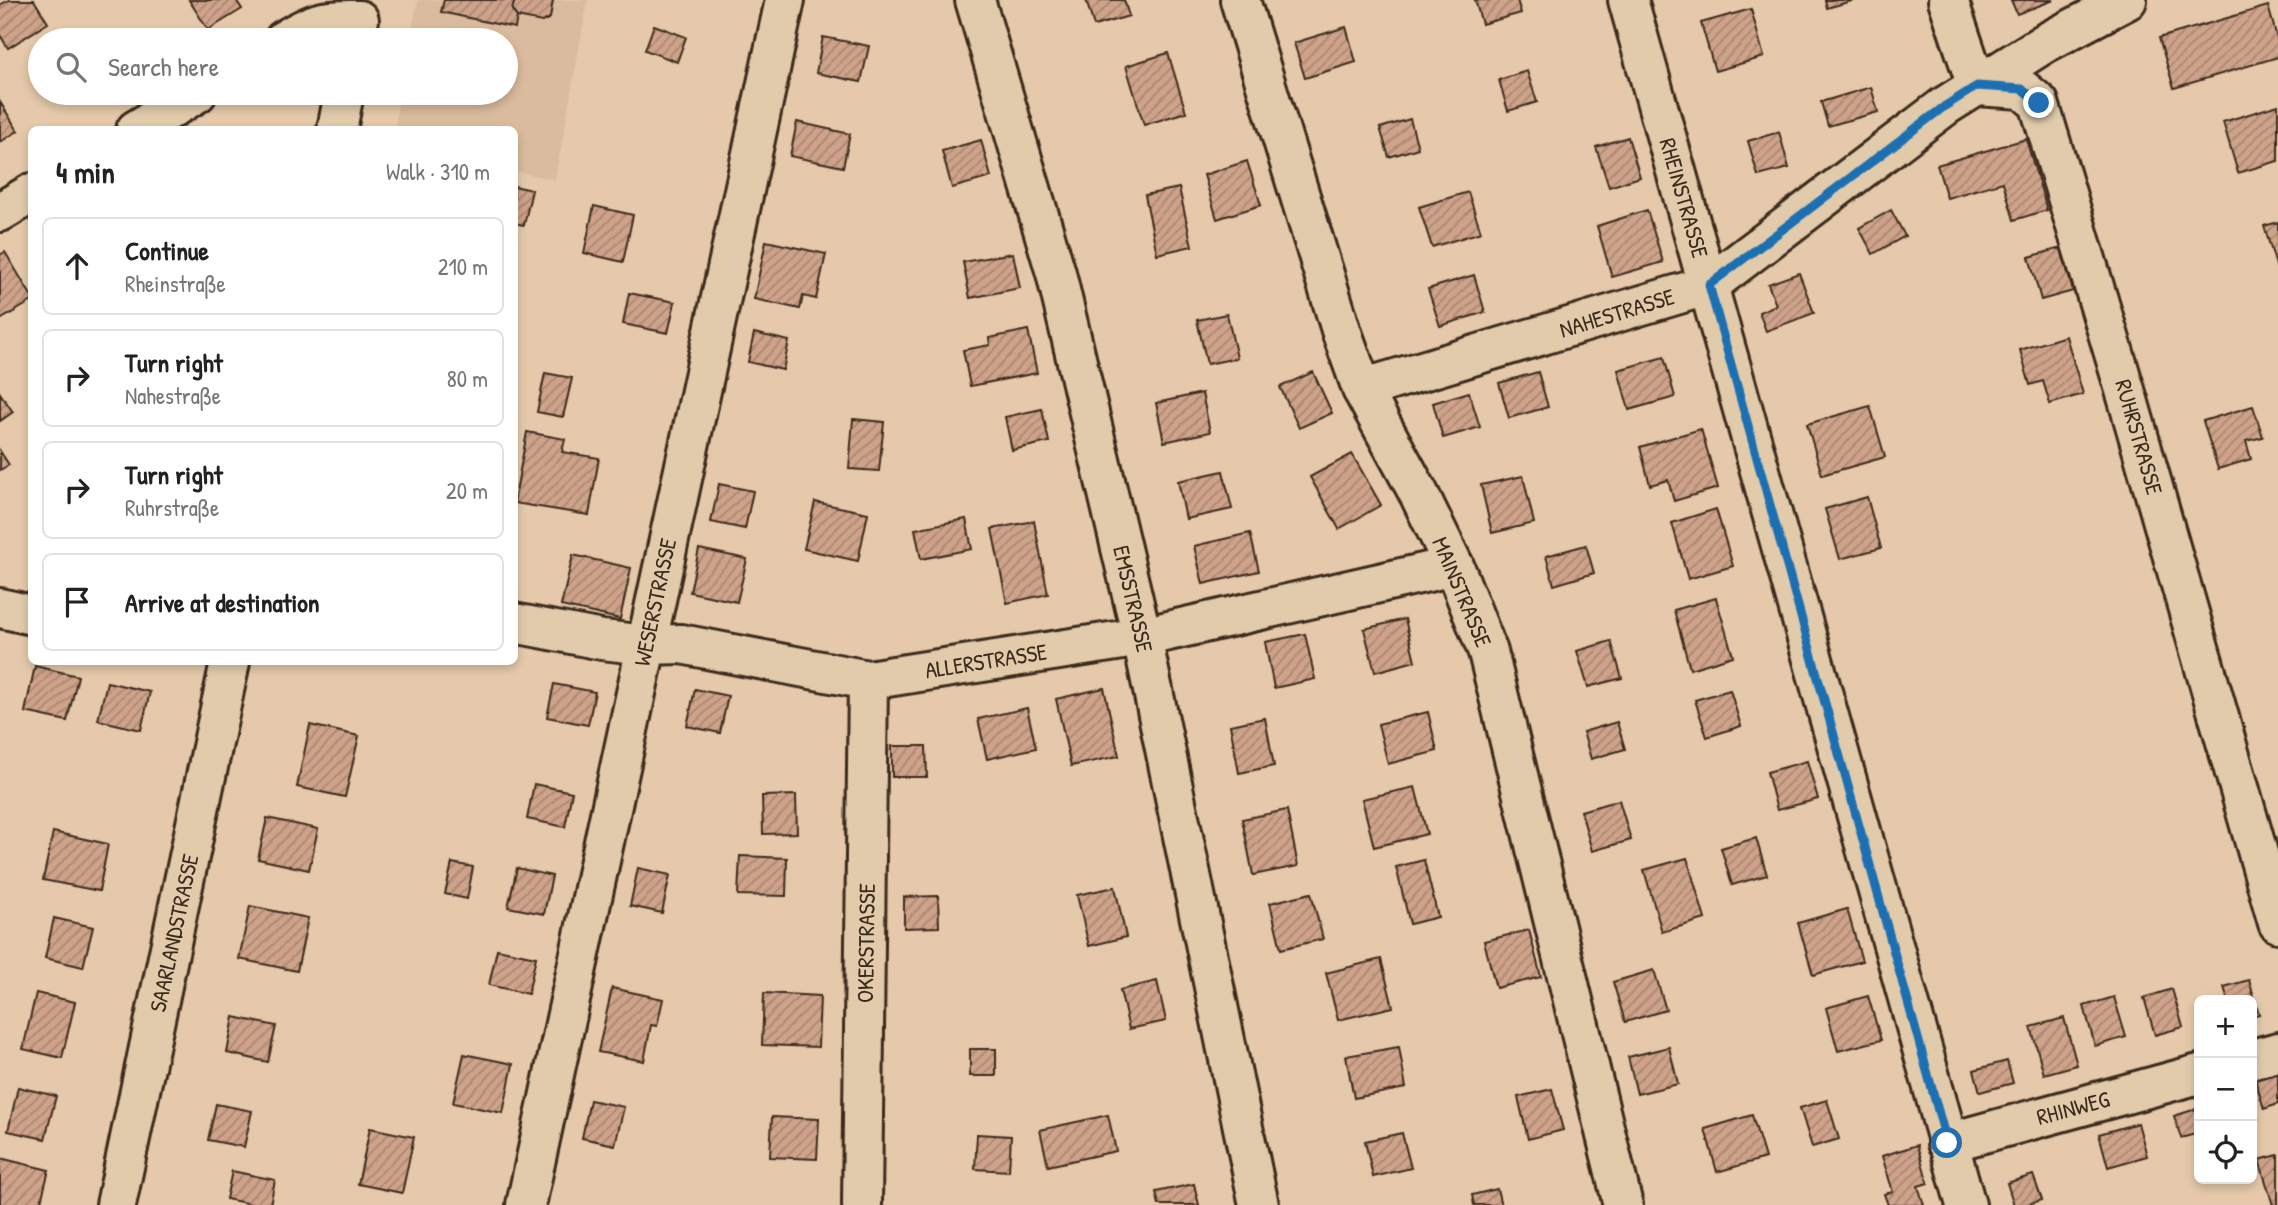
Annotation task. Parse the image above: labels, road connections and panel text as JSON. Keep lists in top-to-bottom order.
{
  "streets": {
    "street": [
      "RHEINSTRASSE",
      "NAHESTRASSE",
      "RUHRSTRASSE",
      "MAINSTRASSE",
      "EMSSTRASSE",
      "WESERSTRASSE",
      "ALLERSTRASSE",
      "SAARLANDSTRASSE",
      "OKERSTRASSE",
      "RHINWEG"
    ]
  },
  "crossings": [
    ["RHEINSTRASSE", "NAHESTRASSE"],
    ["RHEINSTRASSE", "RHINWEG"],
    ["NAHESTRASSE", "RUHRSTRASSE"],
    ["NAHESTRASSE", "MAINSTRASSE"],
    ["MAINSTRASSE", "ALLERSTRASSE"],
    ["EMSSTRASSE", "ALLERSTRASSE"],
    ["WESERSTRASSE", "ALLERSTRASSE"],
    ["ALLERSTRASSE", "OKERSTRASSE"]
  ],
  "page": {
    "search": "Search here",
    "heading": ["4 min", "Walk · 310 m"],
    "list": [
      ["Continue", "Rheinstraße", "210 m"],
      ["Turn right", "Nahestraße", "80 m"],
      ["Turn right", "Ruhrstraße", "20 m"],
      "Arrive at destination"
    ],
    "map_buttons": ["+", "−"]
  }
}
